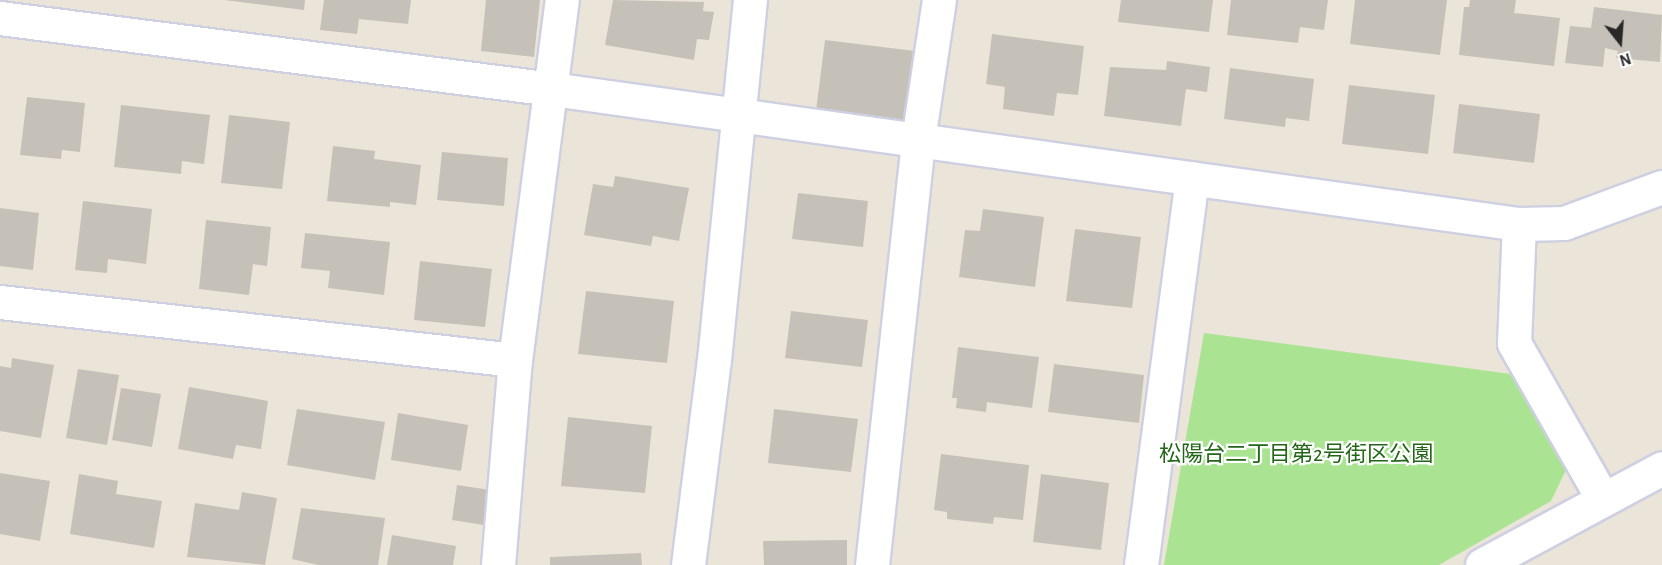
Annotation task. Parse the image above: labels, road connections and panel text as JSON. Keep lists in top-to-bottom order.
{
  "parks": ["松陽台二丁目第2号街区公園"],
  "north": "bottom"
}
